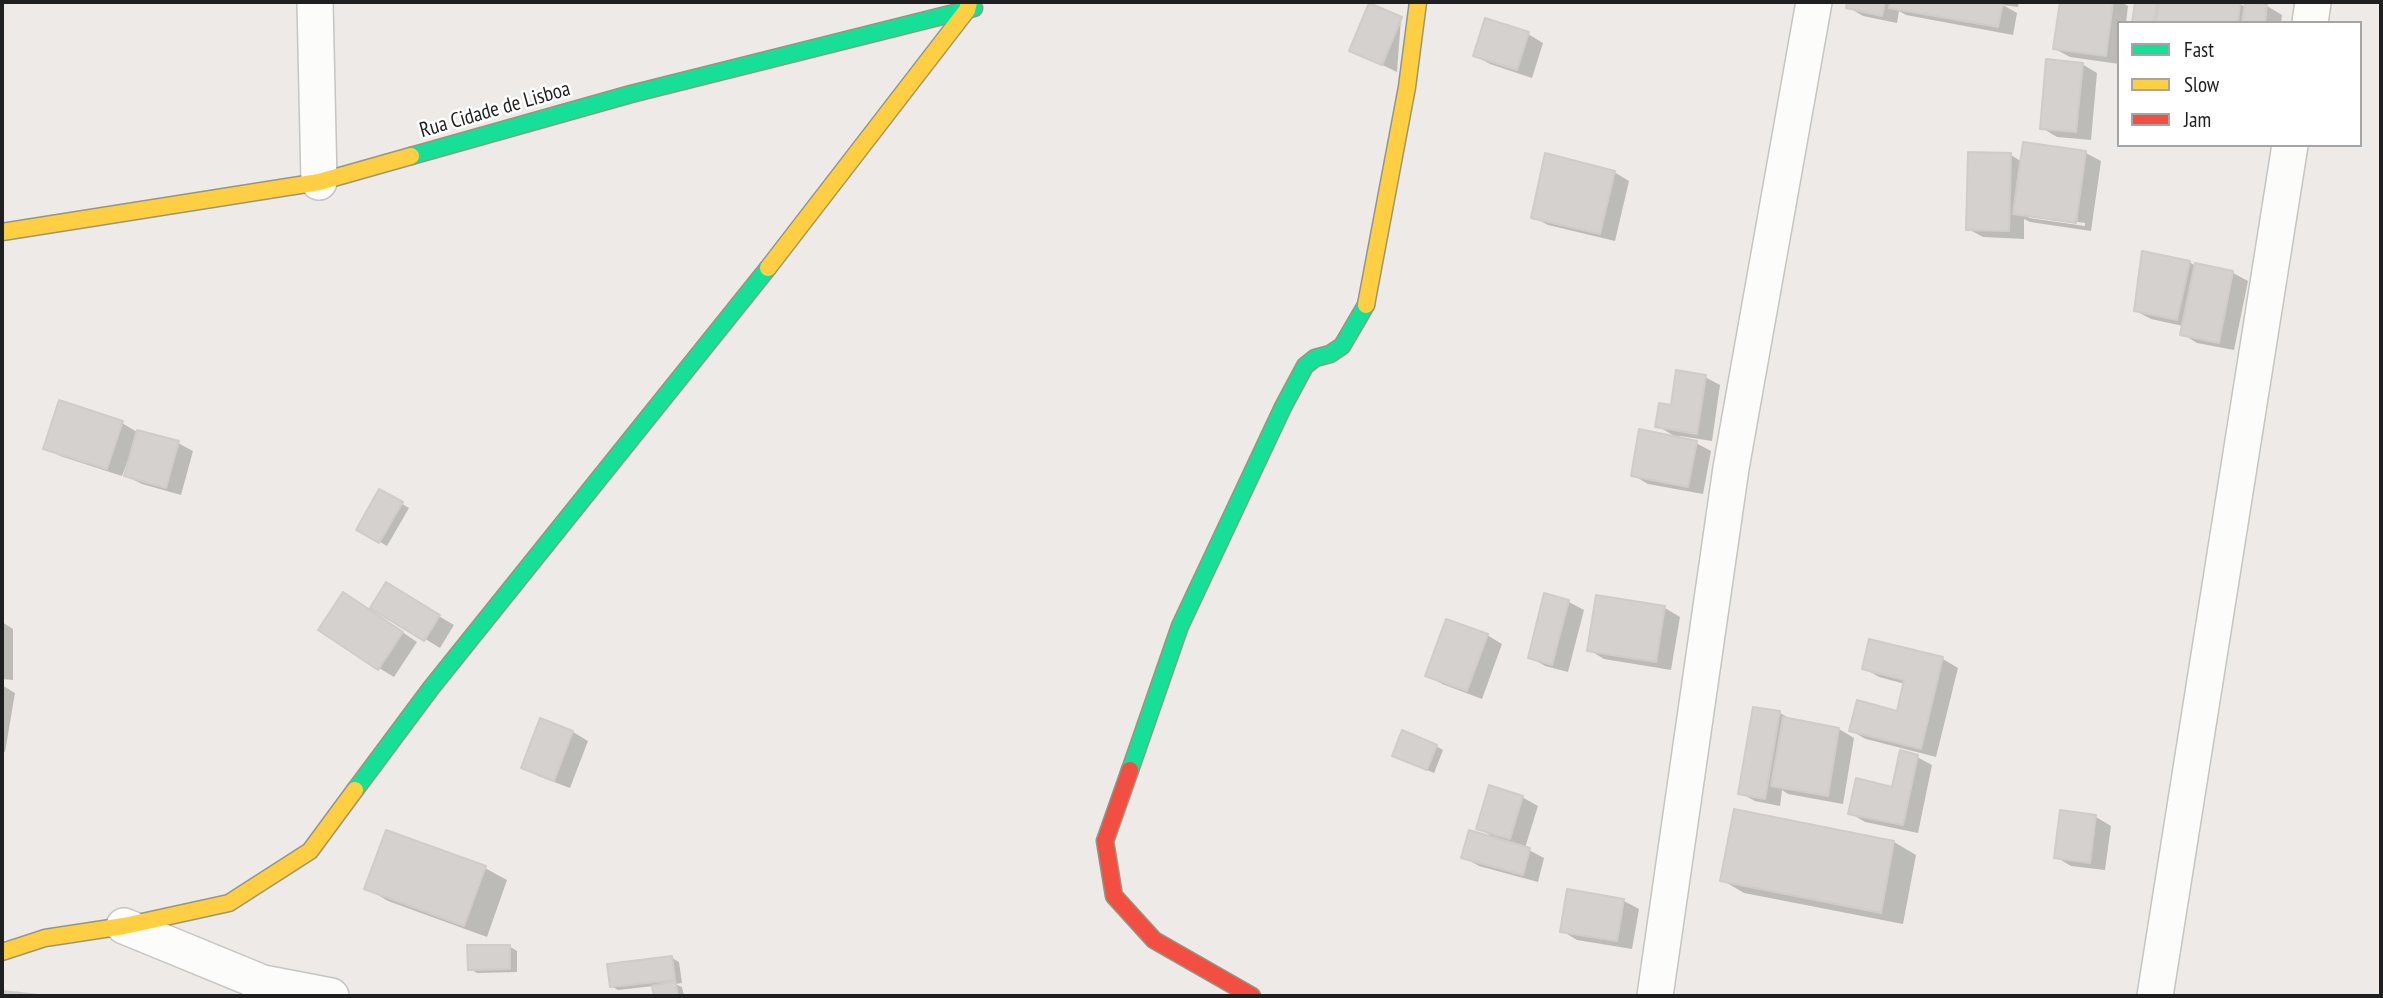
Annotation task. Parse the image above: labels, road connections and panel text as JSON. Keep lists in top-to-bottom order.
{
  "streets": {
    "street": ["Rua Cidade de Lisboa"]
  },
  "legend": ["Fast", "Slow", "Jam"]
}
